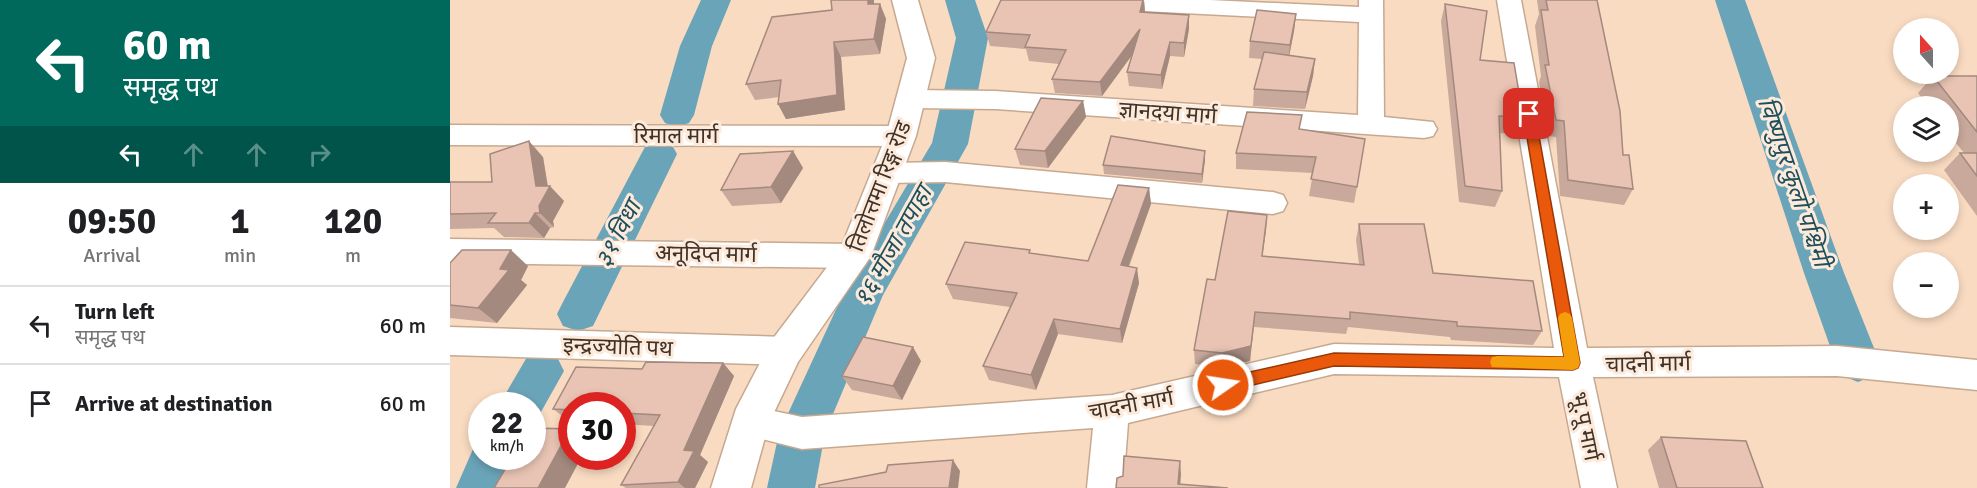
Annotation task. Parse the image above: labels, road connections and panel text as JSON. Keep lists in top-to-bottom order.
{
  "streets": {
    "street": [
      "ज्ञानदया मार्ग",
      "रिमाल मार्ग",
      "तिलोत्तमा रिङ्ग रोड",
      "अनूदिप्त मार्ग",
      "इन्द्रज्योति पथ",
      "चादनी मार्ग",
      "भू.पू मार्ग"
    ]
  },
  "crossings": [
    ["ज्ञानदया मार्ग", "तिलोत्तमा रिङ्ग रोड"],
    ["रिमाल मार्ग", "तिलोत्तमा रिङ्ग रोड"],
    ["तिलोत्तमा रिङ्ग रोड", "अनूदिप्त मार्ग"],
    ["तिलोत्तमा रिङ्ग रोड", "इन्द्रज्योति पथ"],
    ["तिलोत्तमा रिङ्ग रोड", "चादनी मार्ग"],
    ["चादनी मार्ग", "भू.पू मार्ग"]
  ],
  "water": ["विष्णुपुर कुलो पश्चिमी", "३१ विधा", "१६ मौजा तपाहा"],
  "north": "top",
  "page": {
    "turn": ["60 m", "समृद्ध पथ"],
    "map_buttons": ["+", "−"],
    "eta": [
      "09:50",
      "Arrival",
      "1",
      "min",
      "120",
      "m"
    ],
    "list": [
      {
        "name": "Turn left",
        "note": "समृद्ध पथ",
        "value": "60 m"
      },
      {
        "name": "Arrive at destination",
        "value": "60 m"
      }
    ],
    "speed": "22 km/h",
    "limit": "30"
  }
}
